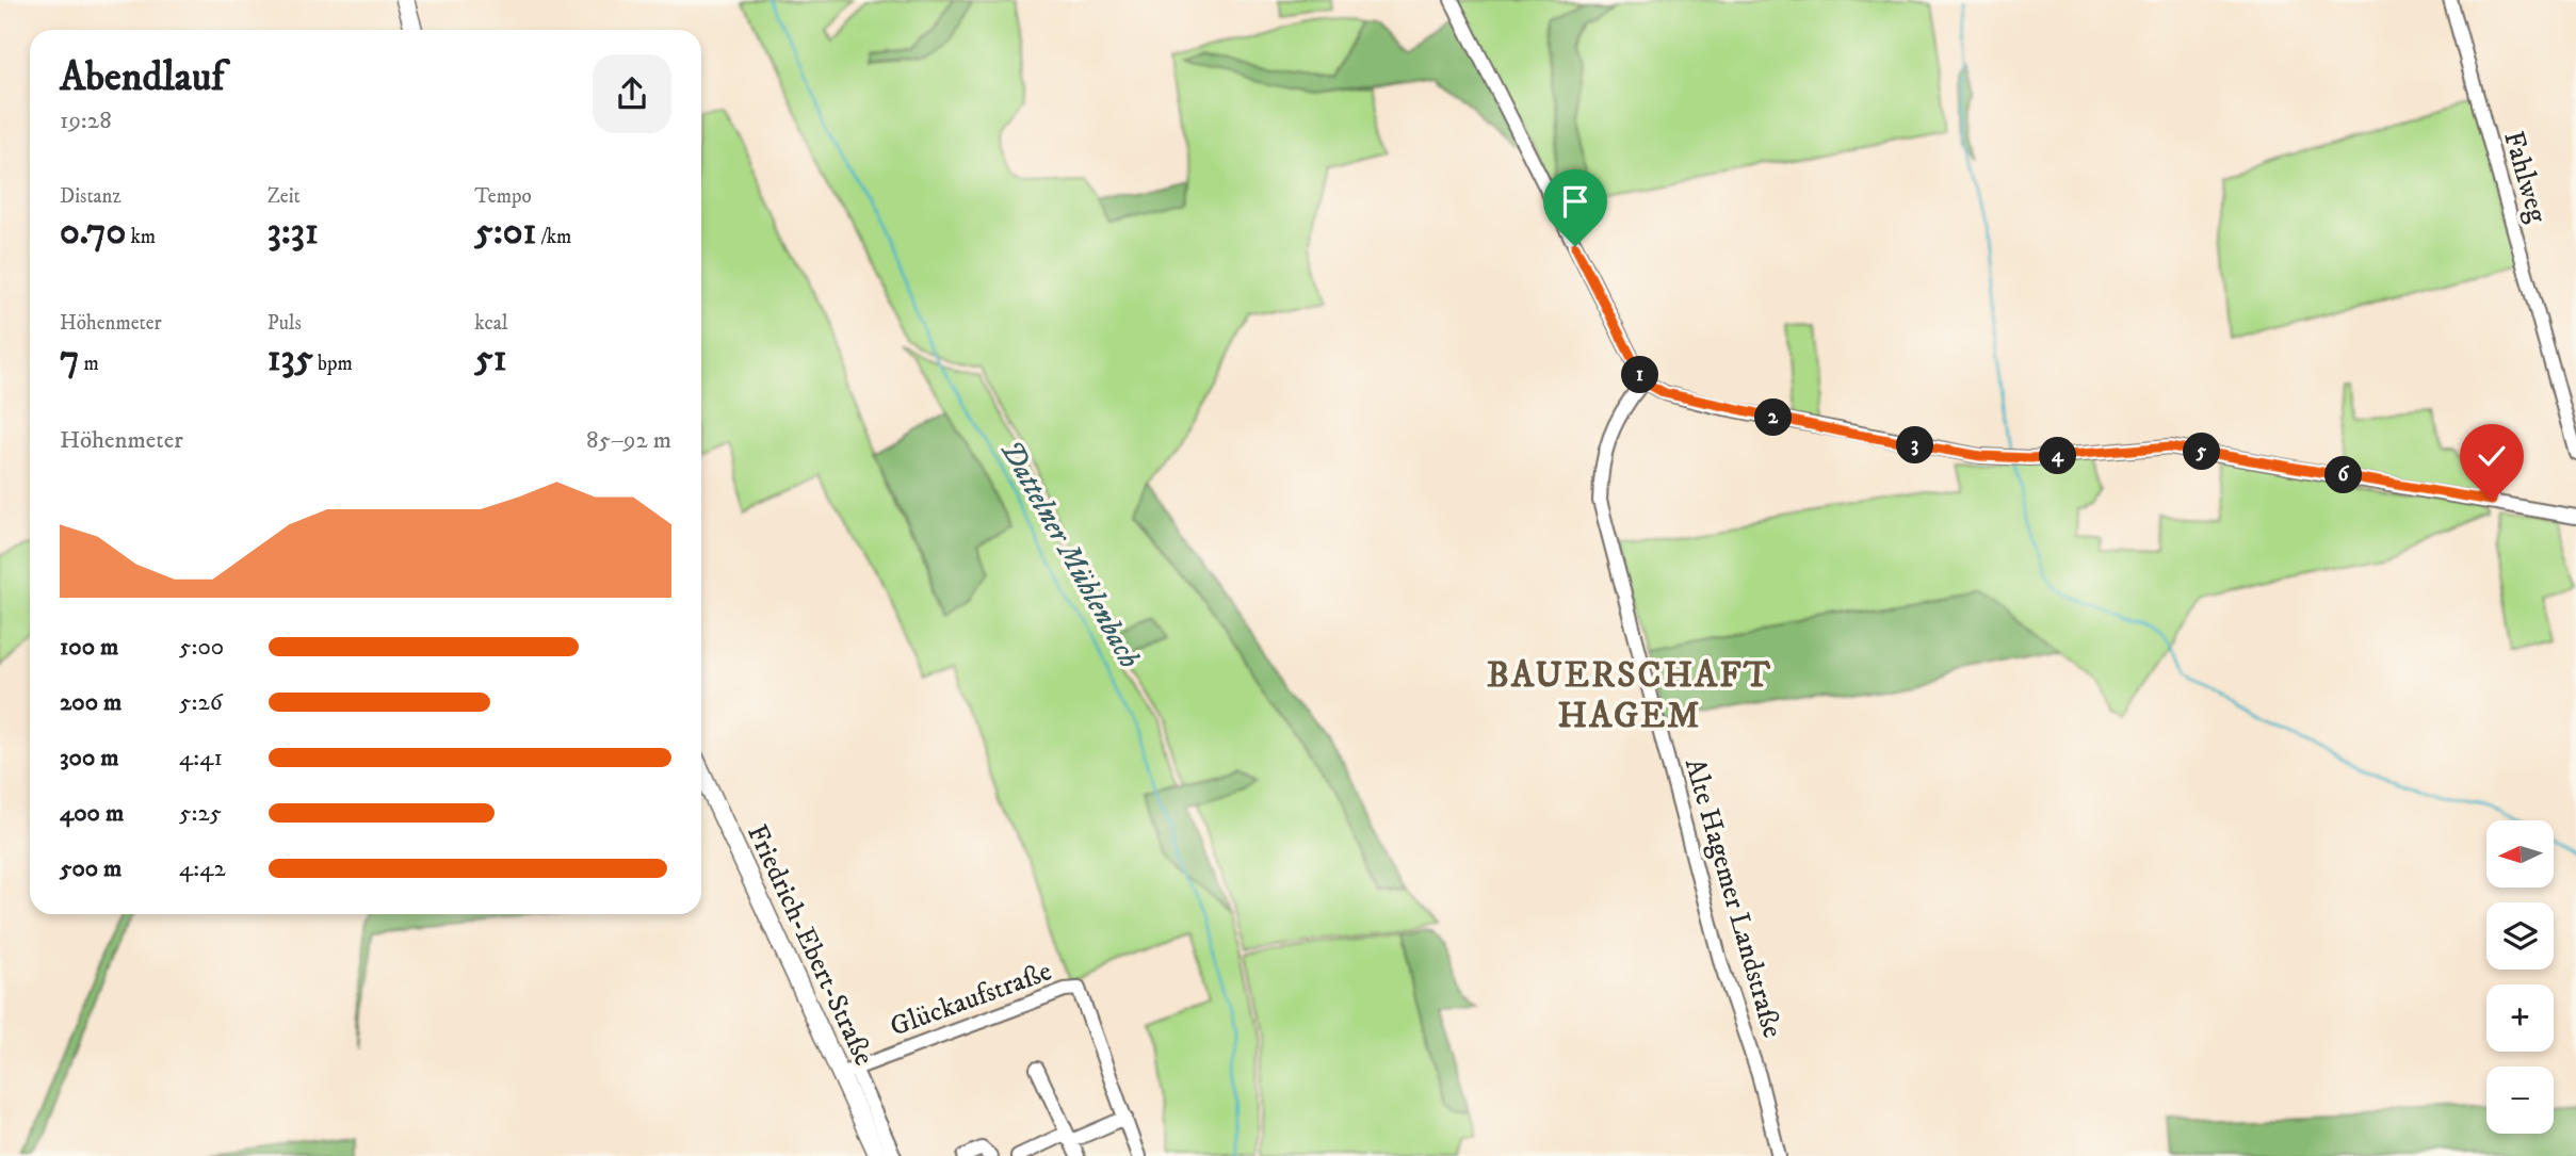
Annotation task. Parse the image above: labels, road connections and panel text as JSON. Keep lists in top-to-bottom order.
{
  "streets": {
    "main road": ["Friedrich-Ebert-Straße"],
    "street": ["Fahlweg", "Alte Hagemer Landstraße", "Glückaufstraße"]
  },
  "crossings": [
    ["Friedrich-Ebert-Straße", "Glückaufstraße"]
  ],
  "districts": ["BAUERSCHAFT HAGEM"],
  "water": ["Dattelner Mühlenbach"],
  "north": "left",
  "page": {
    "heading": ["Abendlauf", "19:28"],
    "stats": [
      ["Distanz", "0.70 km"],
      ["Zeit", "3:31"],
      ["Tempo", "5:01 /km"],
      ["Höhenmeter", "7 m"],
      ["Puls", "135 bpm"],
      ["kcal", "51"]
    ],
    "pins": [
      "1",
      "2",
      "3",
      "5",
      "4",
      "6"
    ],
    "chart": ["Höhenmeter", "85–92 m"],
    "list": [
      {
        "name": "100 m",
        "note": "5:00"
      },
      {
        "name": "200 m",
        "note": "5:26"
      },
      {
        "name": "300 m",
        "note": "4:41"
      },
      {
        "name": "400 m",
        "note": "5:25"
      },
      {
        "name": "500 m",
        "note": "4:42"
      }
    ],
    "map_buttons": ["+", "−"]
  }
}
